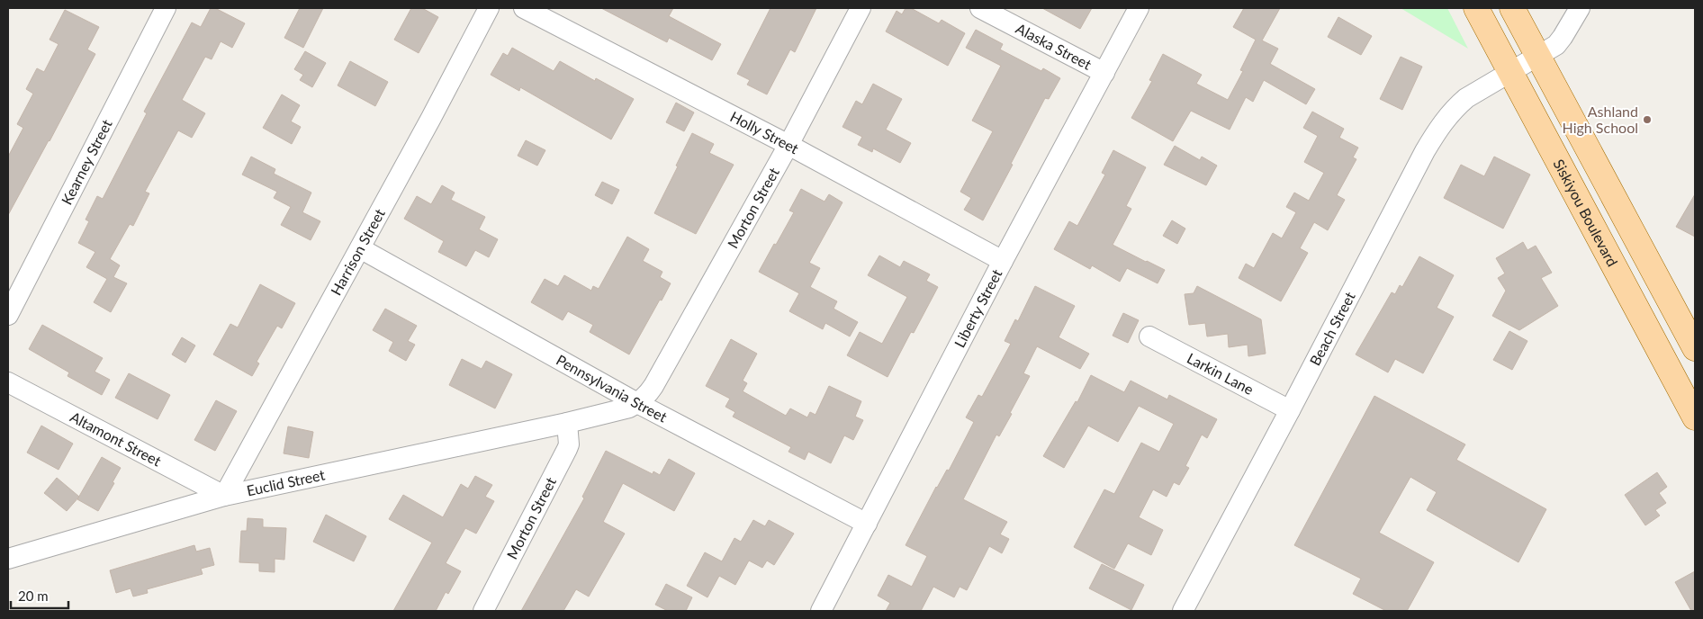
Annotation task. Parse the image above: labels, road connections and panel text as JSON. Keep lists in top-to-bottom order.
{
  "streets": {
    "main road": ["Siskiyou Boulevard"],
    "street": [
      "Alaska Street",
      "Holly Street",
      "Kearney Street",
      "Morton Street",
      "Harrison Street",
      "Liberty Street",
      "Beach Street",
      "Larkin Lane",
      "Pennsylvania Street",
      "Altamont Street",
      "Euclid Street"
    ]
  },
  "crossings": [
    ["Alaska Street", "Liberty Street"],
    ["Holly Street", "Morton Street"],
    ["Holly Street", "Liberty Street"],
    ["Morton Street", "Pennsylvania Street"],
    ["Morton Street", "Euclid Street"],
    ["Siskiyou Boulevard", "Beach Street"],
    ["Harrison Street", "Pennsylvania Street"],
    ["Harrison Street", "Altamont Street"],
    ["Harrison Street", "Euclid Street"],
    ["Liberty Street", "Pennsylvania Street"],
    ["Beach Street", "Larkin Lane"],
    ["Pennsylvania Street", "Euclid Street"],
    ["Altamont Street", "Euclid Street"]
  ],
  "places": ["Ashland High School"],
  "scale_bar": "20 m"
}
